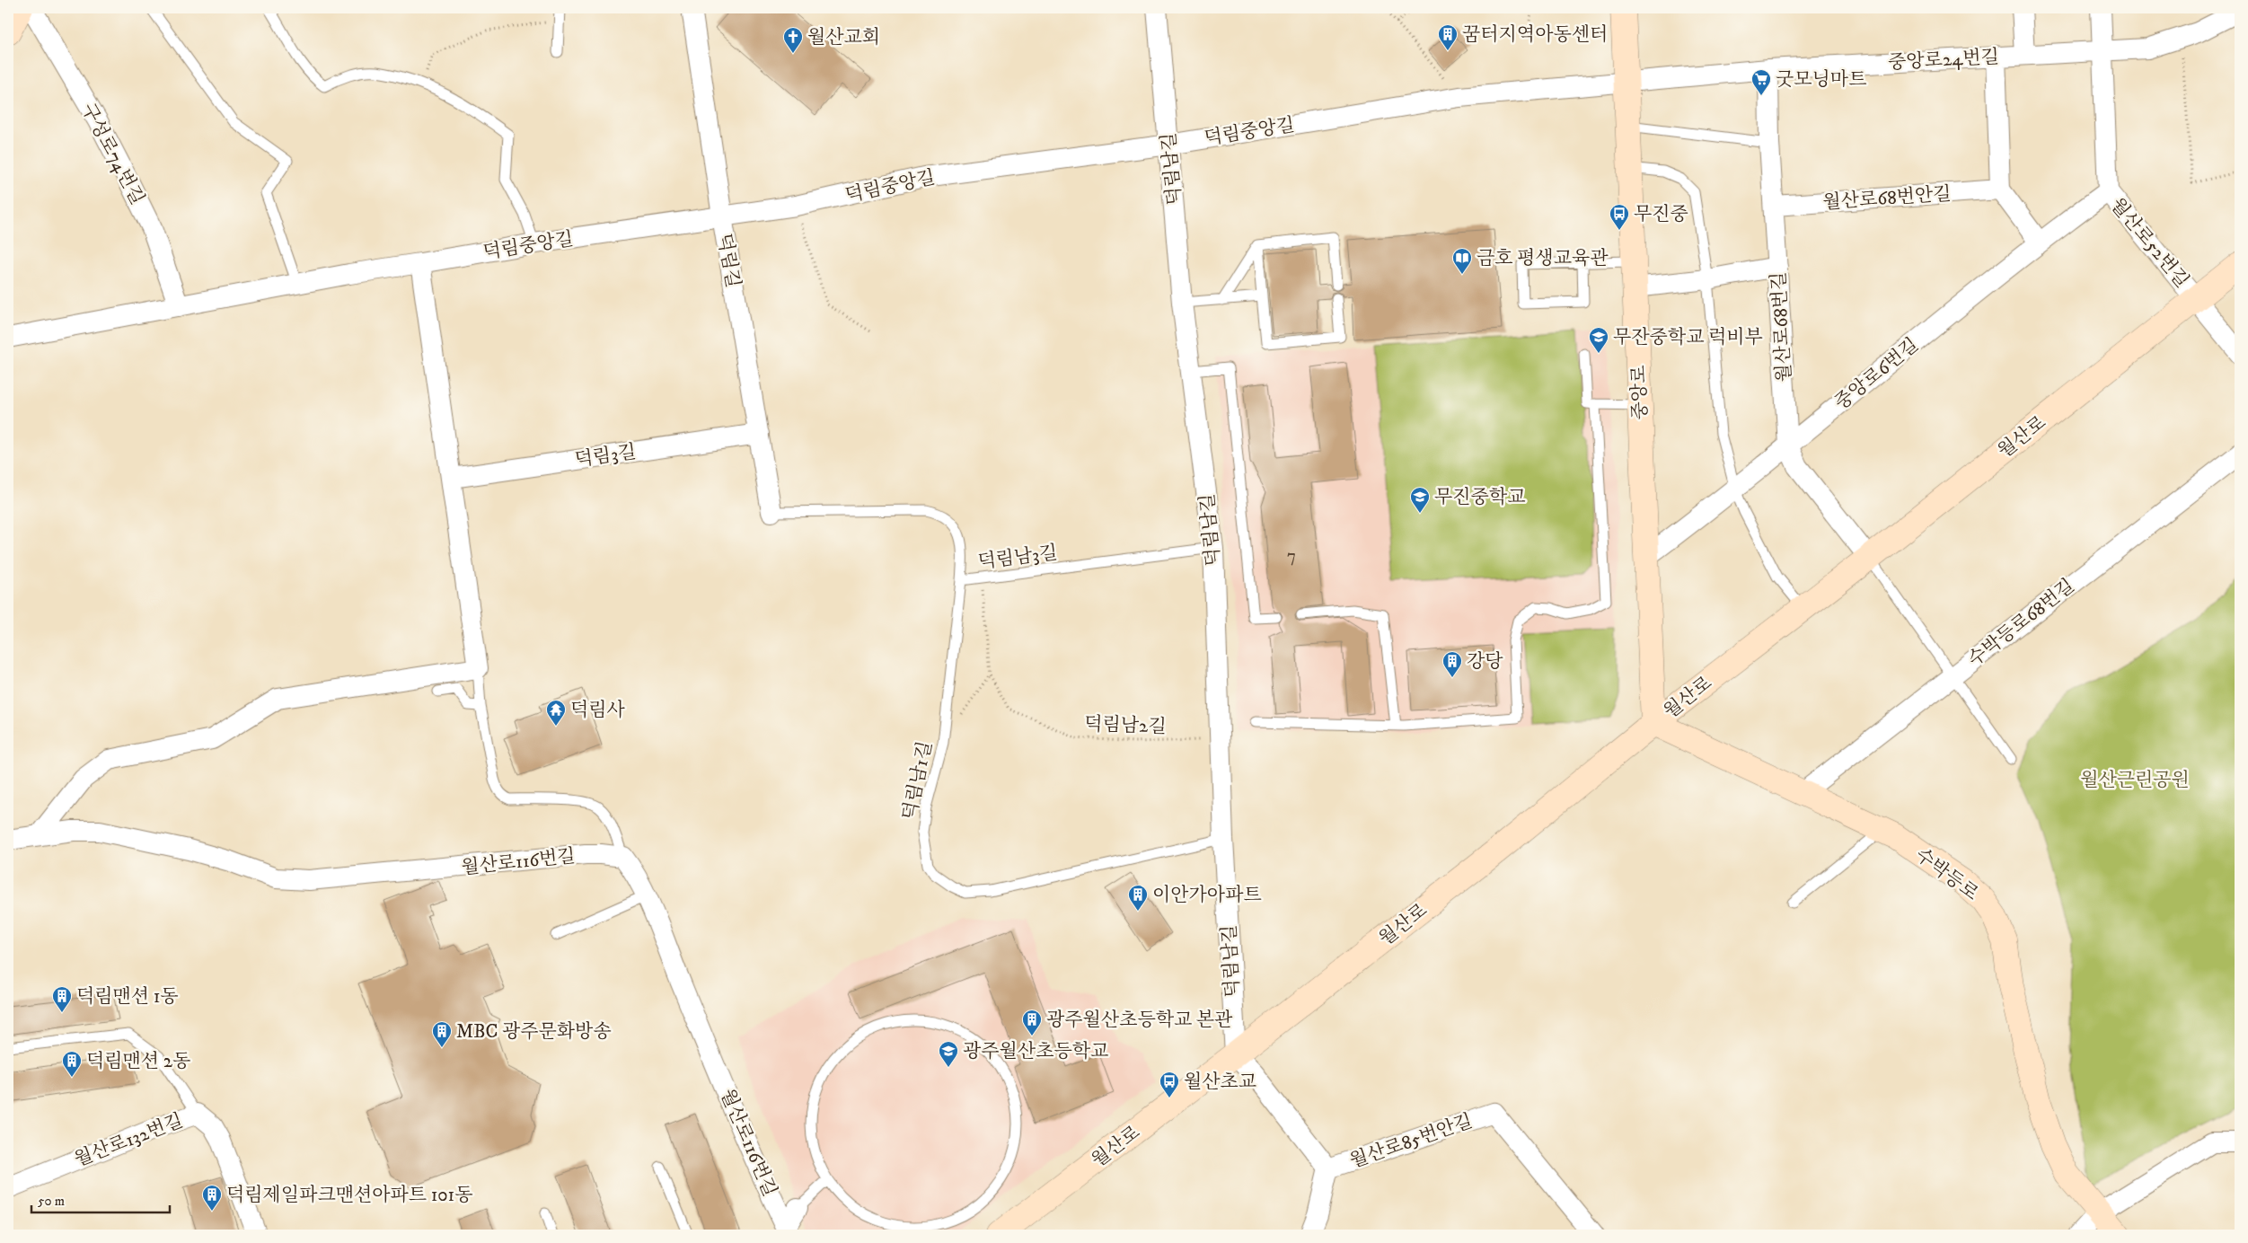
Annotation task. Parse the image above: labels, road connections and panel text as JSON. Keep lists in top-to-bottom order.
{
  "streets": {
    "street": [
      "중앙로24번길",
      "덕림중앙길",
      "구성로74번길",
      "덕림남길",
      "월산로68번안길",
      "월산로52번길",
      "덕림길",
      "월산로68번길",
      "중앙로6번길",
      "중앙로",
      "월산로",
      "덕림3길",
      "수박등로68번길",
      "월산로116번길",
      "수박등로",
      "월산로132번길",
      "월산로85번안길"
    ],
    "lane": ["덕림남3길", "덕림남1길"],
    "path": ["덕림남2길"]
  },
  "crossings": [
    ["중앙로24번길", "덕림중앙길"],
    ["중앙로24번길", "월산로52번길"],
    ["중앙로24번길", "월산로68번길"],
    ["중앙로24번길", "중앙로"],
    ["덕림중앙길", "구성로74번길"],
    ["덕림중앙길", "덕림남길"],
    ["덕림중앙길", "덕림길"],
    ["덕림중앙길", "중앙로"],
    ["덕림남길", "월산로"],
    ["덕림남길", "덕림남3길"],
    ["덕림남길", "덕림남2길"],
    ["덕림남길", "덕림남1길"],
    ["월산로68번안길", "월산로68번길"],
    ["월산로52번길", "중앙로6번길"],
    ["월산로52번길", "월산로"],
    ["덕림길", "덕림3길"],
    ["덕림길", "덕림남3길"],
    ["월산로68번길", "중앙로6번길"],
    ["월산로68번길", "월산로"],
    ["중앙로6번길", "중앙로"],
    ["중앙로", "월산로"],
    ["중앙로", "수박등로"],
    ["월산로", "수박등로"],
    ["덕림남3길", "덕림남2길"],
    ["덕림남3길", "덕림남1길"],
    ["수박등로68번길", "수박등로"]
  ],
  "parks": ["월산근린공원"],
  "places": {
    "building": [
      "꿈터지역아동센터",
      "강당",
      "이안가아파트",
      "덕림맨션 1동",
      "광주월산초등학교 본관",
      "MBC 광주문화방송",
      "덕림맨션 2동",
      "덕림제일파크맨션아파트 101동"
    ],
    "church": ["월산교회"],
    "supermarket": ["굿모닝마트"],
    "bus stop": ["무진중", "월산초교"],
    "library": ["금호 평생교육관"],
    "school or university": ["무잔중학교 럭비부", "무진중학교", "광주월산초등학교"],
    "temple": ["덕림사"]
  },
  "house_numbers": ["7"],
  "scale_bar": "50 m"
}
